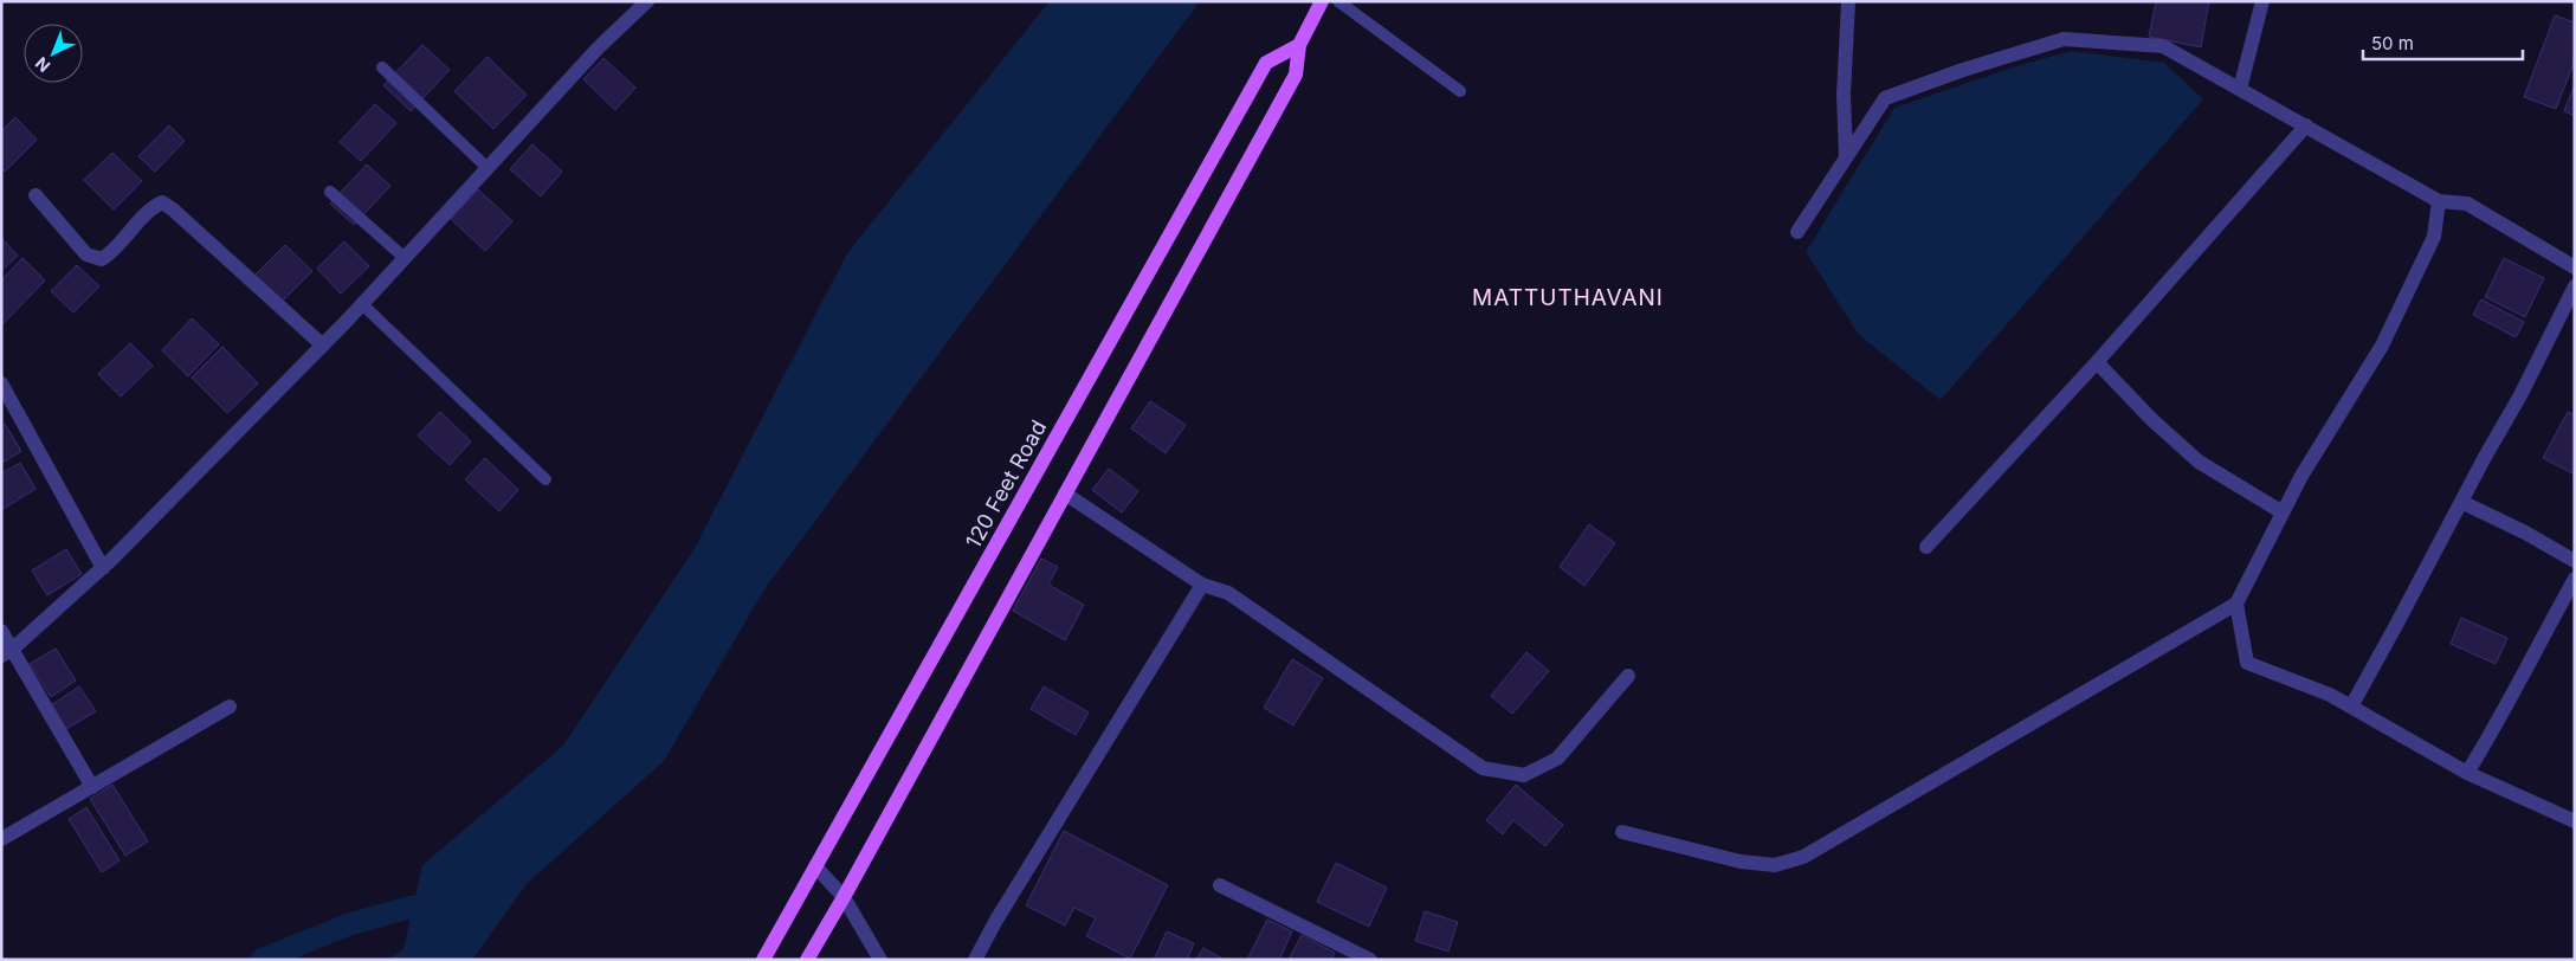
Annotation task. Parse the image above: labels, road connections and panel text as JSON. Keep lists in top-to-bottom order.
{
  "streets": {
    "main road": ["120 Feet Road"]
  },
  "districts": ["MATTUTHAVANI"],
  "scale_bar": "50 m",
  "north": "bottom left"
}
